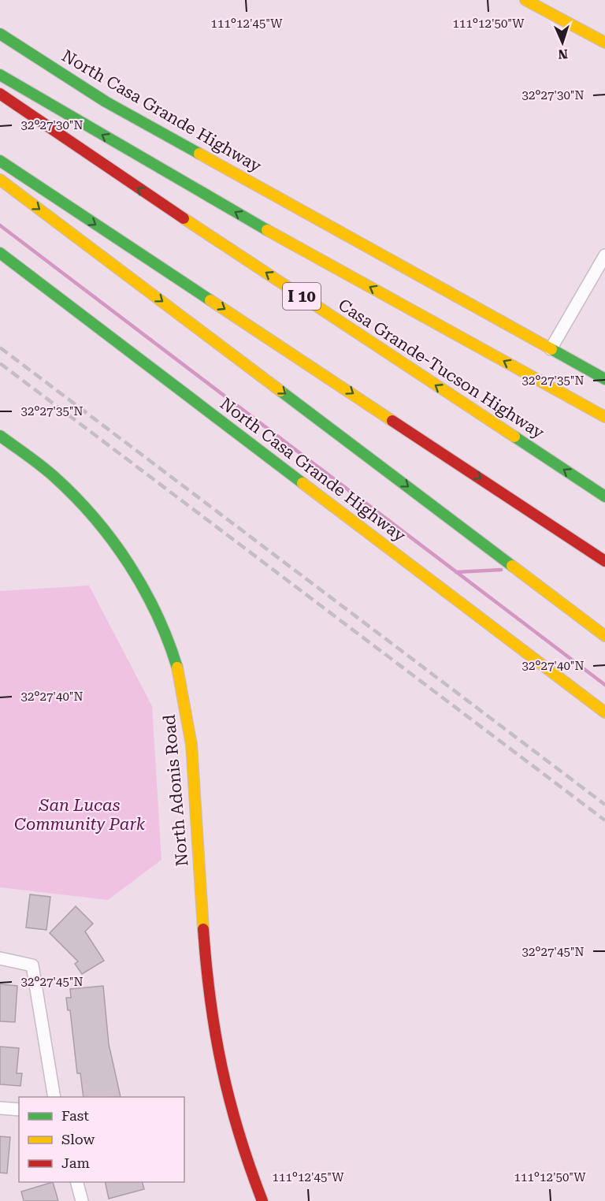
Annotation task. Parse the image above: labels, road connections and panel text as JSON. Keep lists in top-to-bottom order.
{
  "streets": {
    "main road": [
      "North Casa Grande Highway",
      "I 10",
      "Casa Grande-Tucson Highway",
      "North Adonis Road"
    ]
  },
  "parks": ["San Lucas Community Park"],
  "legend": ["Fast", "Slow", "Jam"],
  "north": "bottom",
  "coordinates": [
    "111°12'45\"W",
    "111°12'50\"W",
    "32°27'30\"N",
    "32°27'35\"N",
    "32°27'40\"N",
    "32°27'45\"N"
  ]
}
